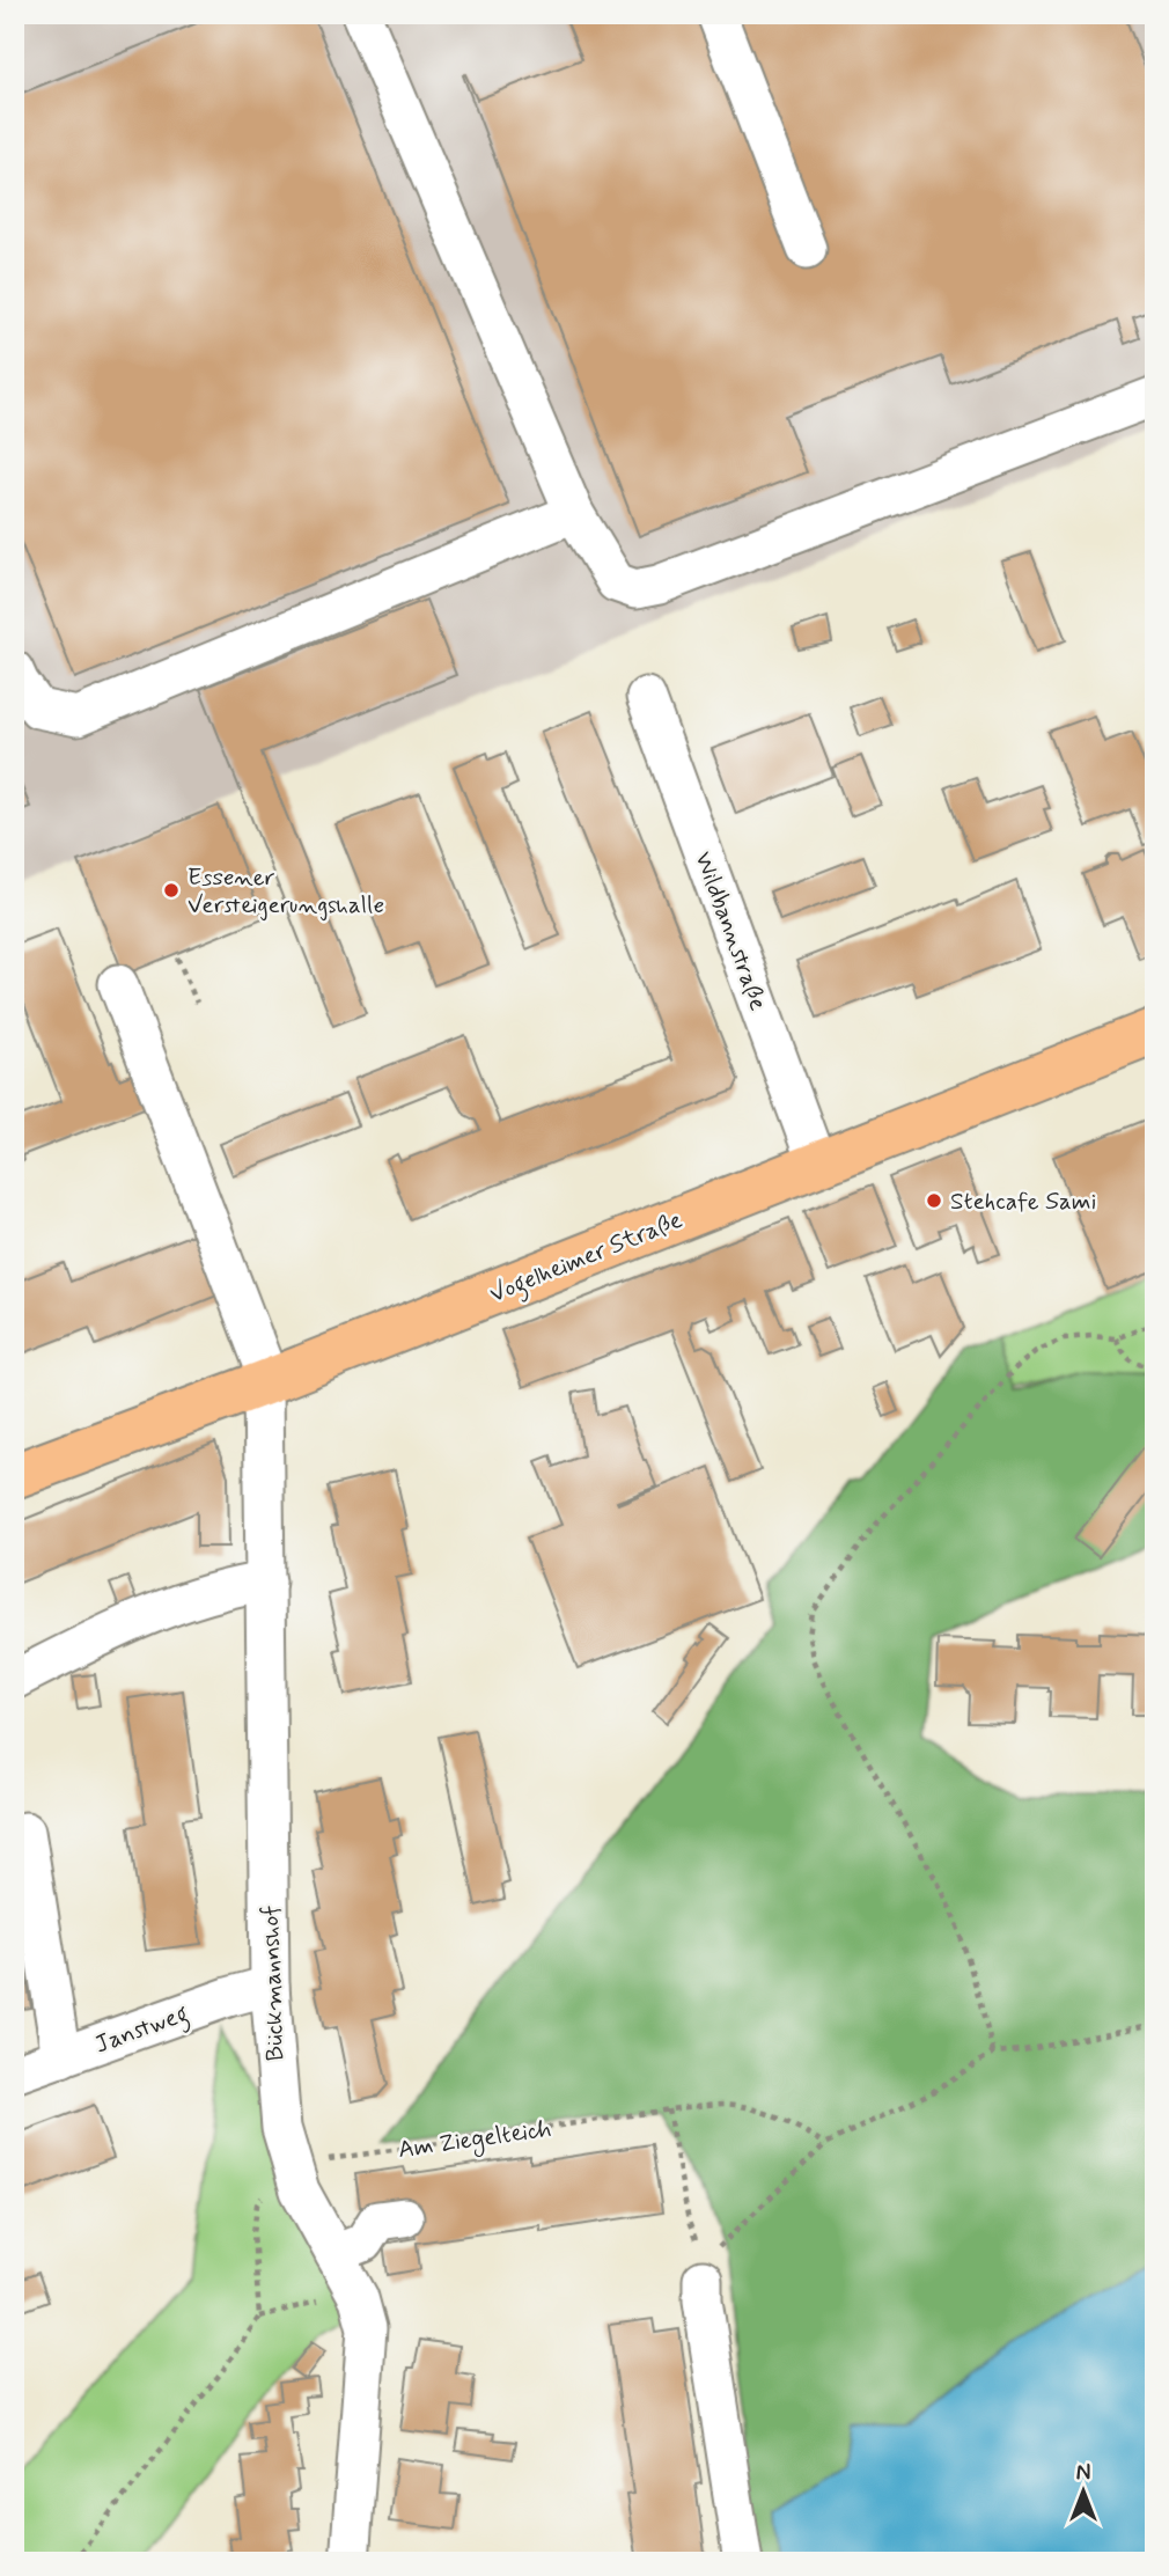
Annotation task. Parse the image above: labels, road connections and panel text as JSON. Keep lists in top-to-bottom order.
{
  "streets": {
    "main road": ["Vogelheimer Straße"],
    "street": ["Wildbannstraße", "Bückmannshof", "Janstweg"],
    "path": ["Am Ziegelteich"]
  },
  "crossings": [
    ["Wildbannstraße", "Vogelheimer Straße"],
    ["Vogelheimer Straße", "Bückmannshof"],
    ["Bückmannshof", "Janstweg"],
    ["Bückmannshof", "Am Ziegelteich"]
  ],
  "places": ["Essener Versteigerungshalle", "Stehcafe Sami"],
  "north": "top"
}
